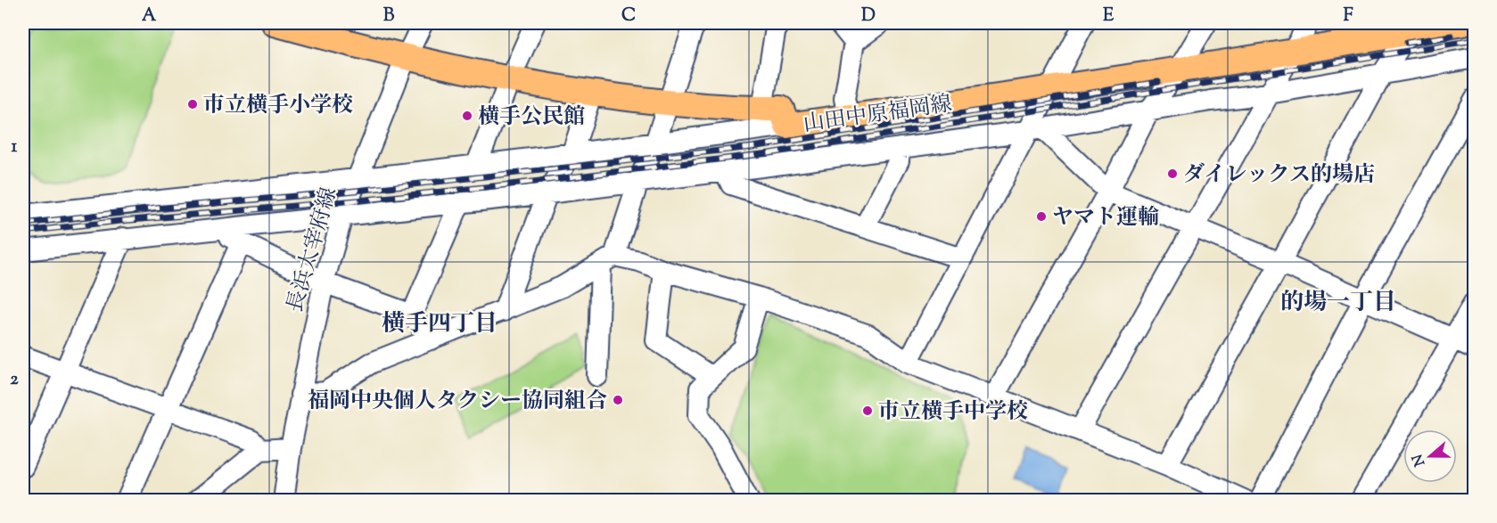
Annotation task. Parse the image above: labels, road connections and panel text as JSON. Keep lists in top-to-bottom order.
{
  "streets": {
    "main road": ["山田中原福岡線"],
    "street": ["長浜太宰府線"]
  },
  "crossings": [
    ["山田中原福岡線", "長浜太宰府線"]
  ],
  "districts": ["的場一丁目", "横手四丁目"],
  "places": [
    "市立横手小学校",
    "横手公民館",
    "ダイレックス的場店",
    "ヤマト運輸",
    "福岡中央個人タクシー協同組合",
    "市立横手中学校"
  ],
  "north": "left",
  "grid": {
    "columns": [
      "A",
      "B",
      "C",
      "D",
      "E",
      "F"
    ],
    "rows": ["1", "2"]
  }
}
